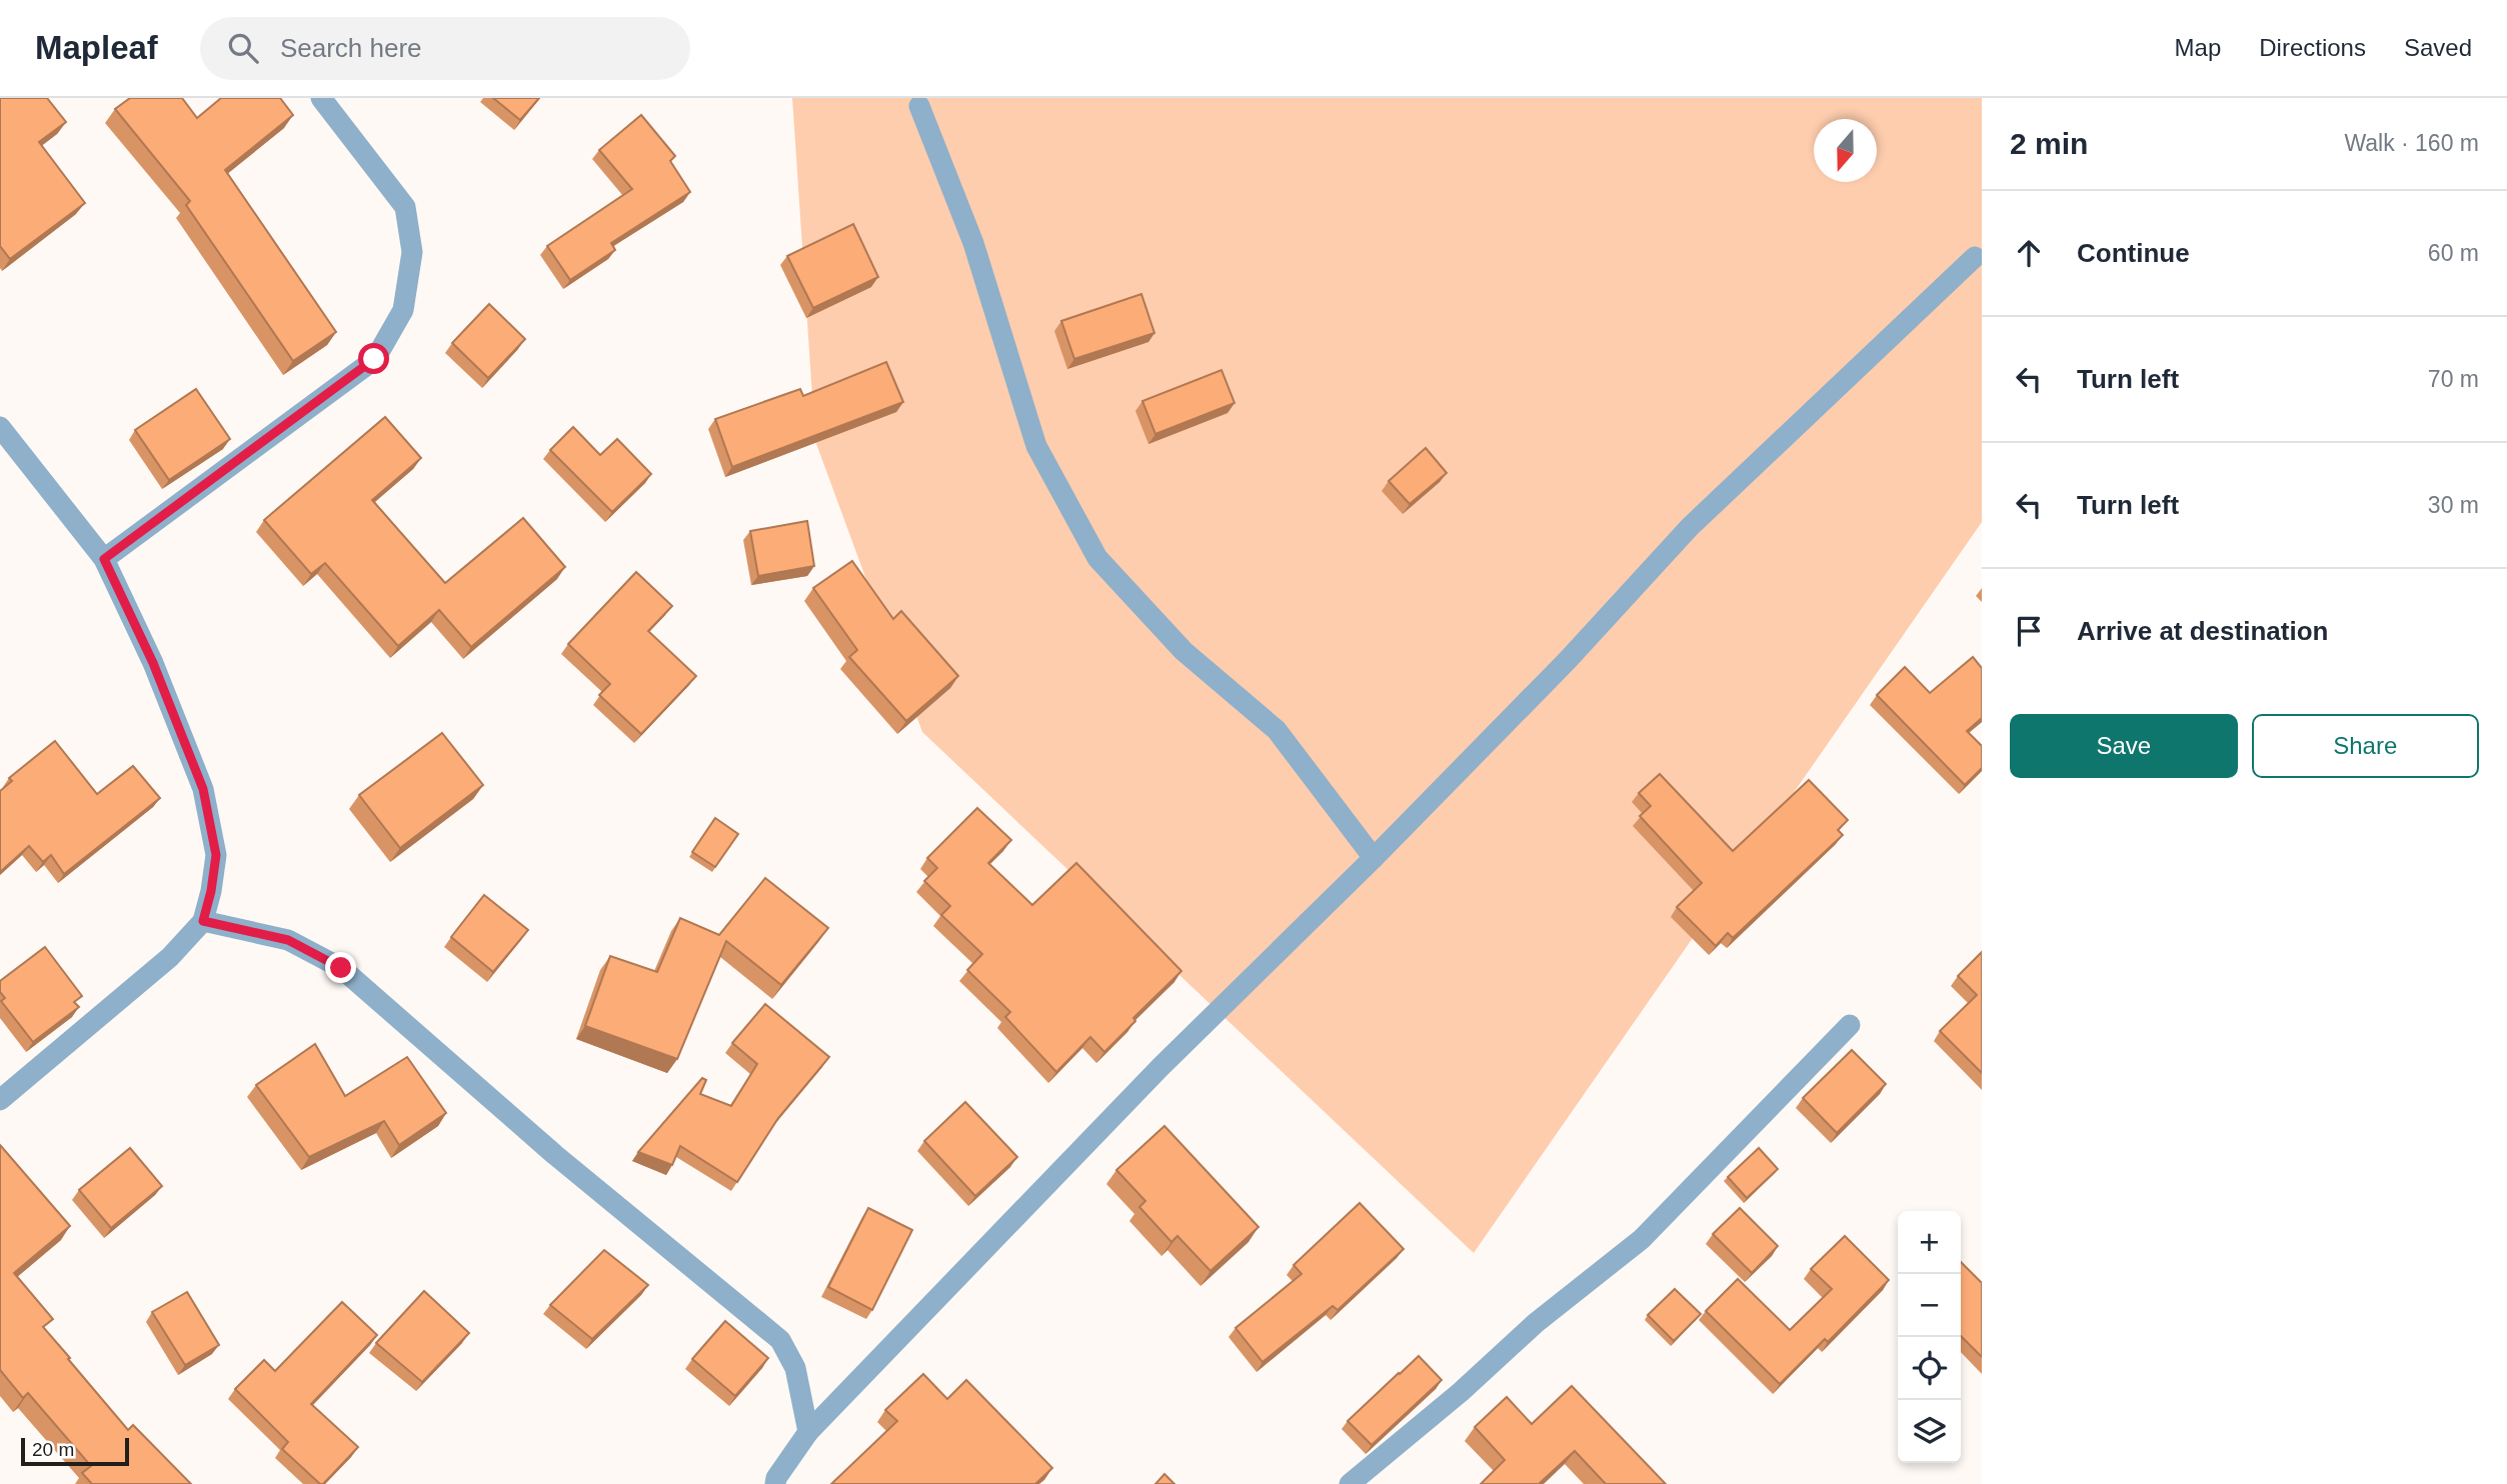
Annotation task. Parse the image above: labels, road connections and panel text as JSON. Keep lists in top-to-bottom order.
{
  "scale_bar": "20 m",
  "north": "bottom",
  "page": {
    "header": "Mapleaf",
    "search": "Search here",
    "nav": ["Map", "Directions", "Saved"],
    "heading": ["2 min", "Walk · 160 m"],
    "list": [
      ["Continue", "60 m"],
      ["Turn left", "70 m"],
      ["Turn left", "30 m"],
      "Arrive at destination"
    ],
    "buttons": ["Save", "Share"],
    "map_buttons": ["+", "−"],
    "scale": "20 m"
  }
}
